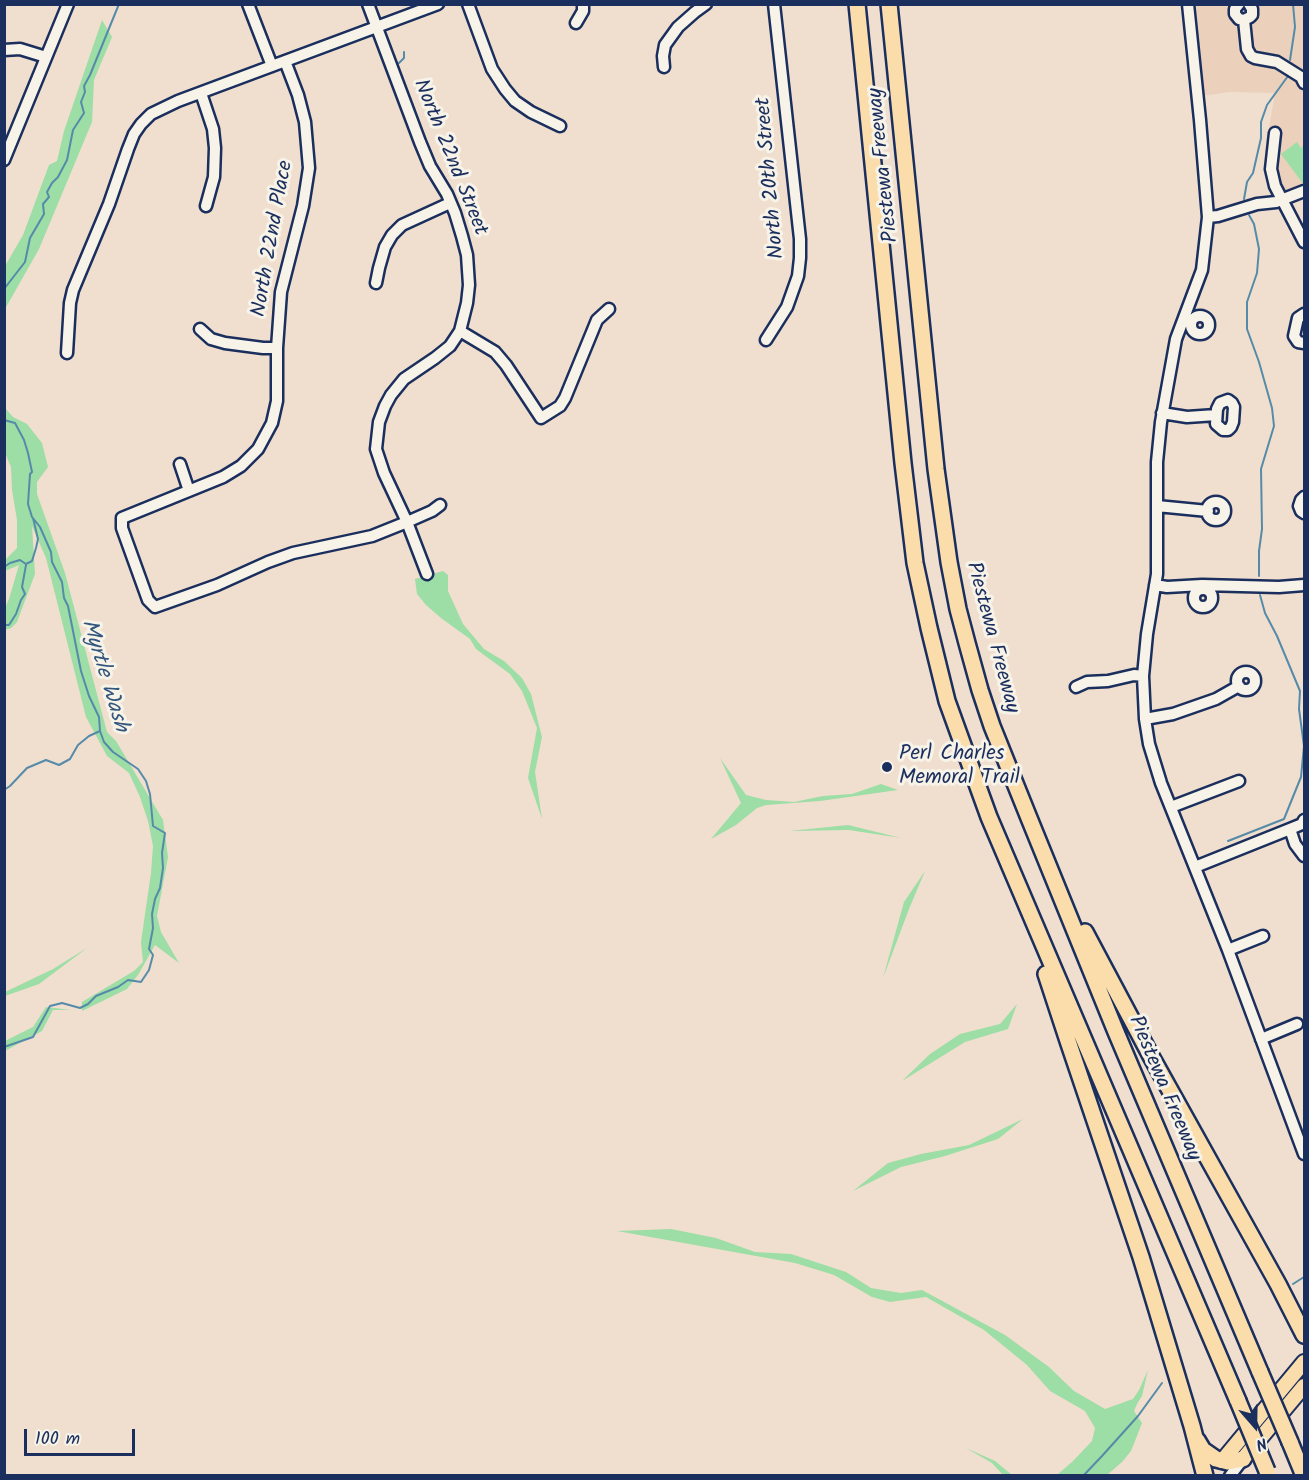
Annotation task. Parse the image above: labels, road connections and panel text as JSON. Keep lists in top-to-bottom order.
{
  "streets": {
    "highway": ["Piestewa Freeway"],
    "street": ["North 22nd Street", "North 20th Street", "North 22nd Place"]
  },
  "crossings": [
    ["North 22nd Street", "North 22nd Place"]
  ],
  "water": ["Myrtle Wash"],
  "places": ["Perl Charles Memoral Trail"],
  "scale_bar": "100 m",
  "north": "bottom"
}
